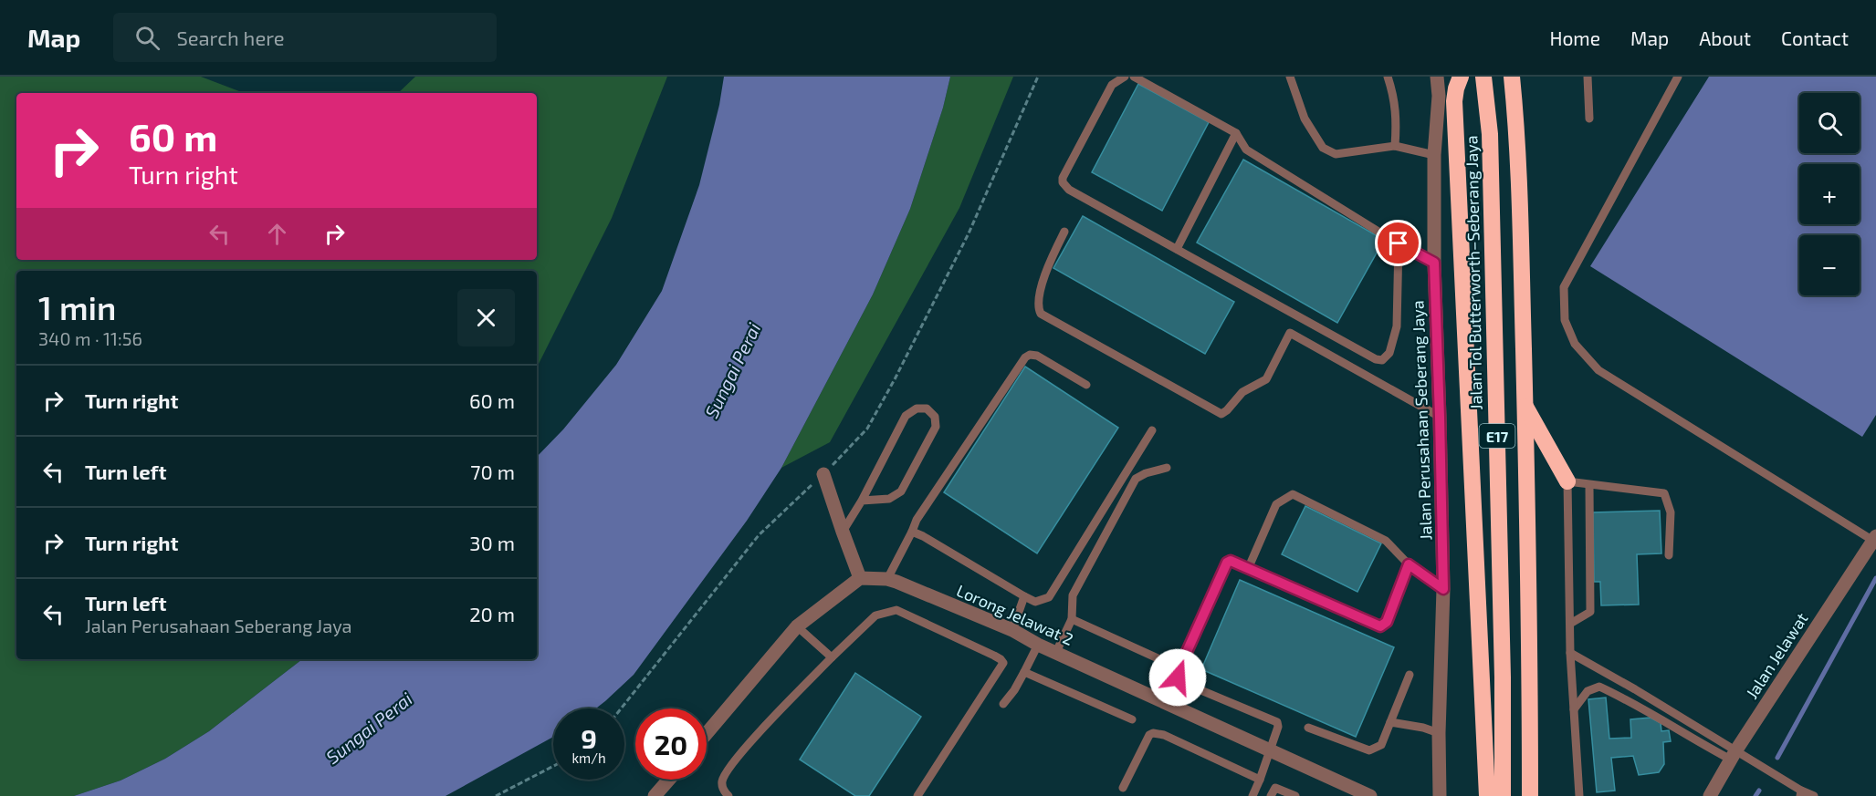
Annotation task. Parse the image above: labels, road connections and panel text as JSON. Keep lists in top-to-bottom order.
{
  "streets": {
    "highway": ["Jalan Tol Butterworth–Seberang Jaya", "E17"],
    "street": ["Jalan Perusahaan Seberang Jaya", "Lorong Jelawat 2", "Jalan Jelawat"]
  },
  "water": ["Sungai Perai"],
  "page": {
    "header": "Map",
    "search": "Search here",
    "nav": [
      "Home",
      "Map",
      "About",
      "Contact"
    ],
    "map_buttons": ["+", "−"],
    "turn": ["60 m", "Turn right"],
    "heading": ["1 min", "340 m · 11:56"],
    "list": [
      {
        "name": "Turn right",
        "value": "60 m"
      },
      {
        "name": "Turn left",
        "value": "70 m"
      },
      {
        "name": "Turn right",
        "value": "30 m"
      },
      {
        "name": "Turn left",
        "note": "Jalan Perusahaan Seberang Jaya",
        "value": "20 m"
      }
    ],
    "speed": "9 km/h",
    "limit": "20"
  }
}
